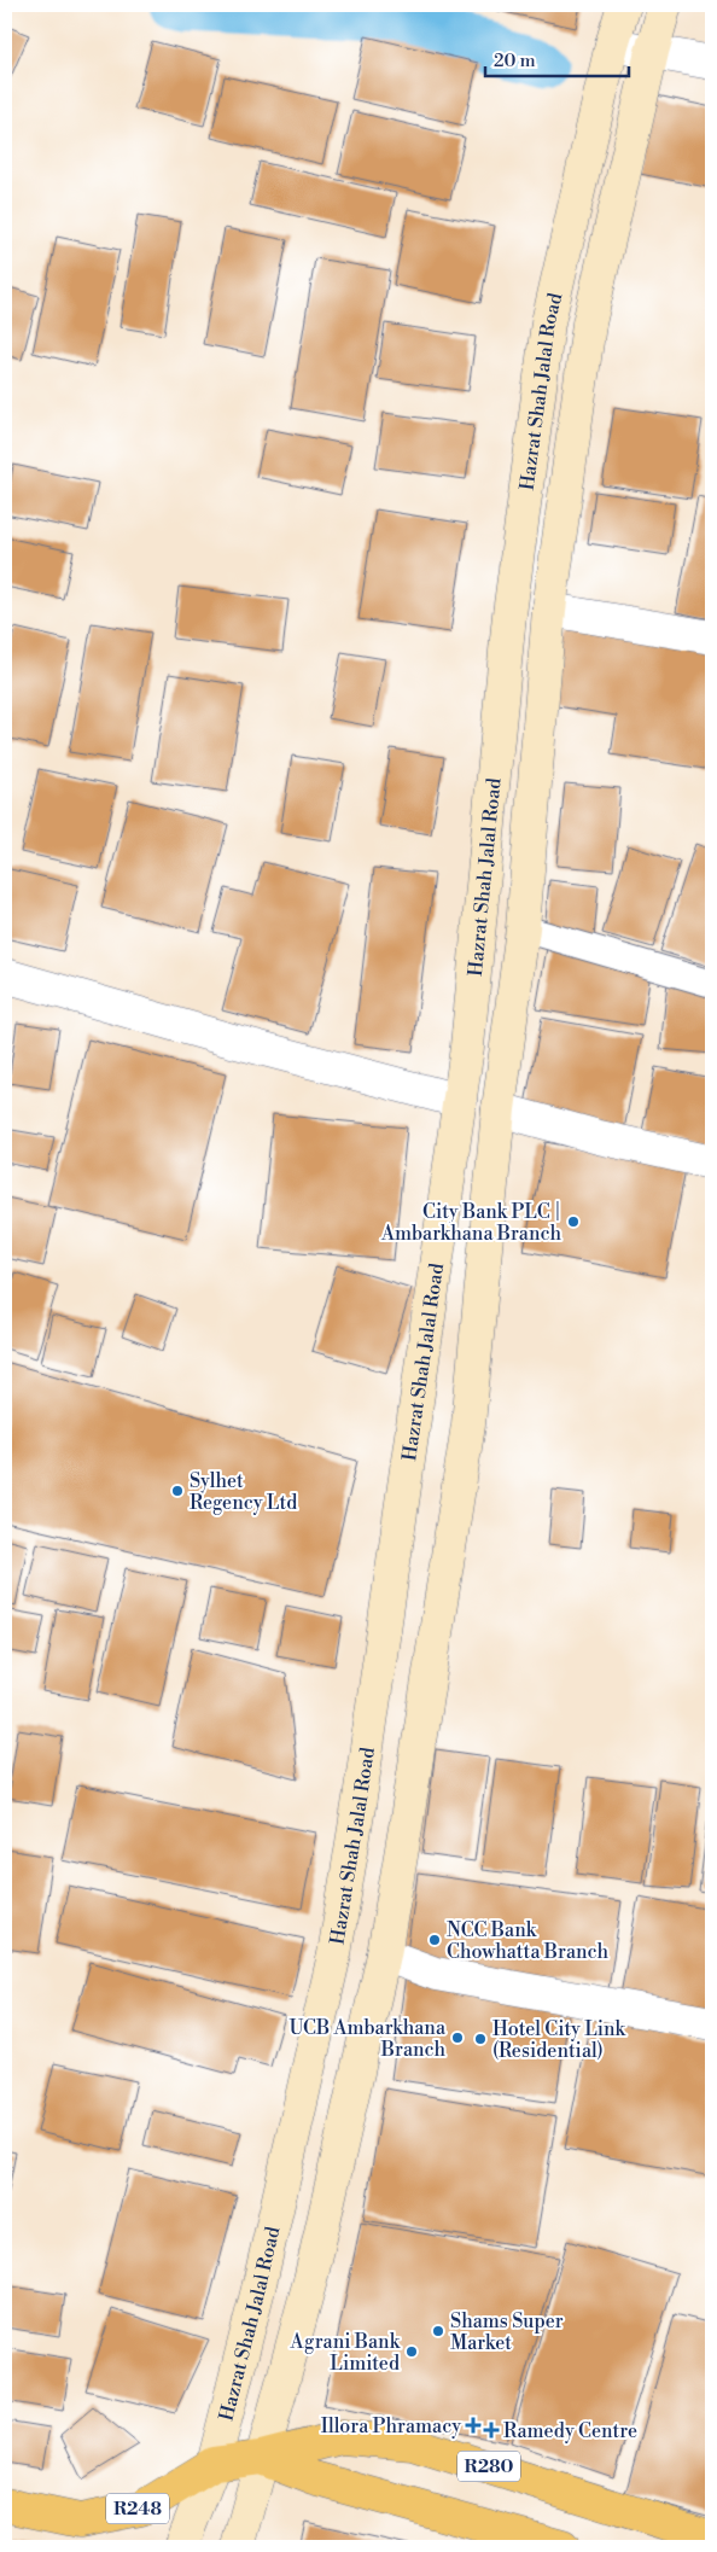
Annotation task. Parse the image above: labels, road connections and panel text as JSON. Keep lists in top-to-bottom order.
{
  "streets": {
    "main road": ["Hazrat Shah Jalal Road", "R280", "R248"]
  },
  "crossings": [
    ["Hazrat Shah Jalal Road", "R280"],
    ["Hazrat Shah Jalal Road", "R248"],
    ["R280", "R248"]
  ],
  "places": {
    "other": [
      "City Bank PLC | Ambarkhana Branch",
      "Sylhet Regency Ltd",
      "NCC Bank Chowhatta Branch",
      "UCB Ambarkhana Branch",
      "Hotel City Link (Residential)",
      "Shams Super Market",
      "Agrani Bank Limited"
    ],
    "health": ["Illora Phramacy", "Ramedy Centre"]
  },
  "scale_bar": "20 m"
}
